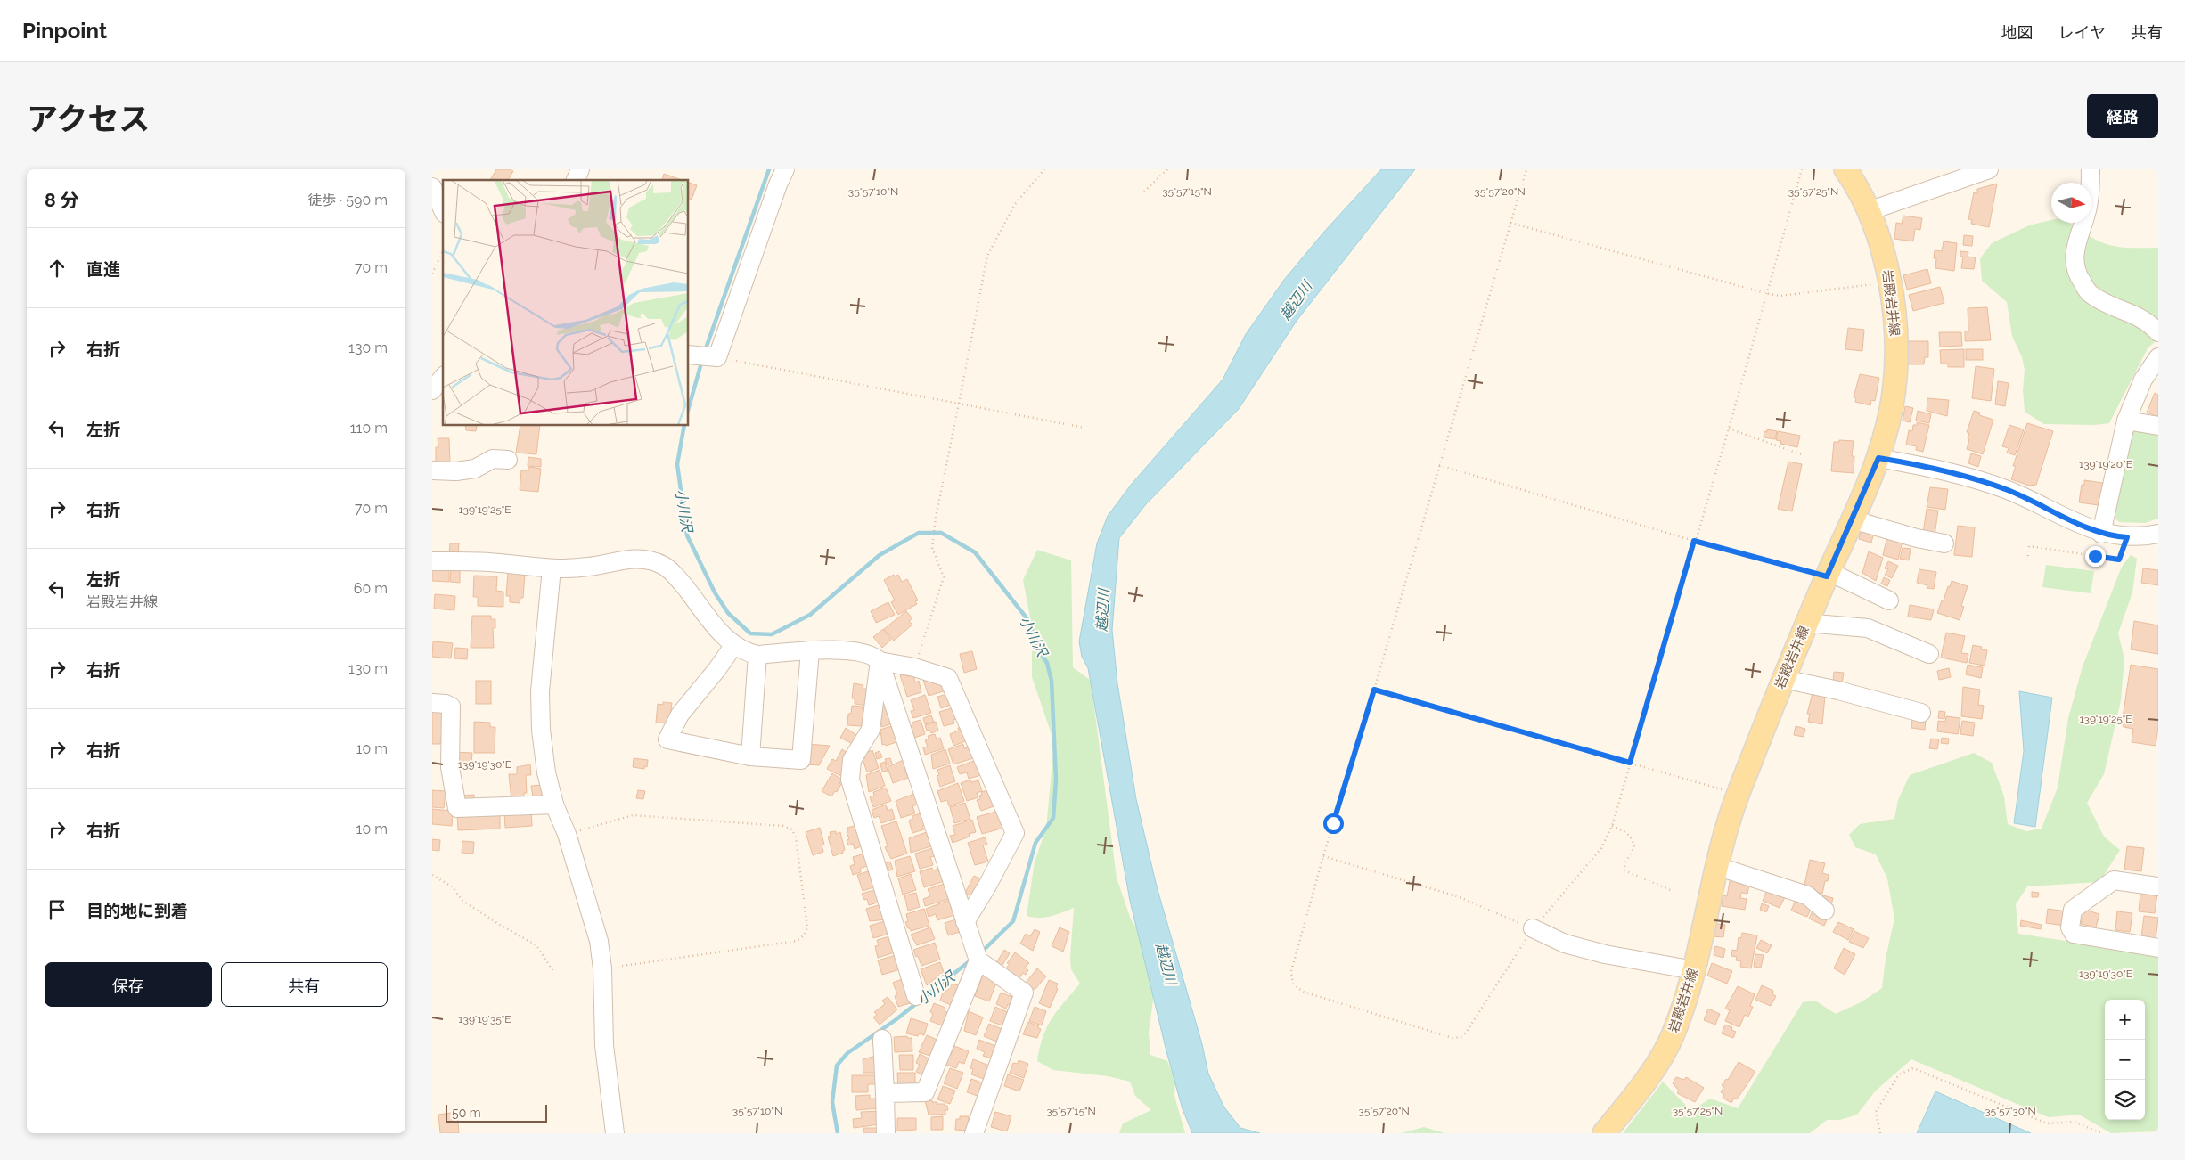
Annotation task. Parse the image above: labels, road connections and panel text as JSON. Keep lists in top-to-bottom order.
{
  "streets": {
    "main road": ["岩殿岩井線"]
  },
  "water": ["越辺川", "小川沢"],
  "scale_bar": "50 m",
  "north": "right",
  "page": {
    "header": "Pinpoint",
    "nav": ["地図", "レイヤ", "共有"],
    "title": "アクセス",
    "buttons": [
      "経路",
      ["保存", "共有"]
    ],
    "heading": ["8 分", "徒歩 · 590 m"],
    "list": [
      ["直進", "70 m"],
      ["右折", "130 m"],
      ["左折", "110 m"],
      ["右折", "70 m"],
      ["左折", "岩殿岩井線", "60 m"],
      ["右折", "130 m"],
      ["右折", "10 m"],
      ["右折", "10 m"],
      "目的地に到着"
    ],
    "map_buttons": ["+", "−"],
    "scale": "50 m"
  },
  "coordinates": [
    "35°57'10\"N",
    "35°57'15\"N",
    "35°57'20\"N",
    "35°57'25\"N",
    "139°19'20\"E",
    "139°19'25\"E",
    "139°19'30\"E",
    "139°19'35\"E",
    "35°57'30\"N"
  ]
}
